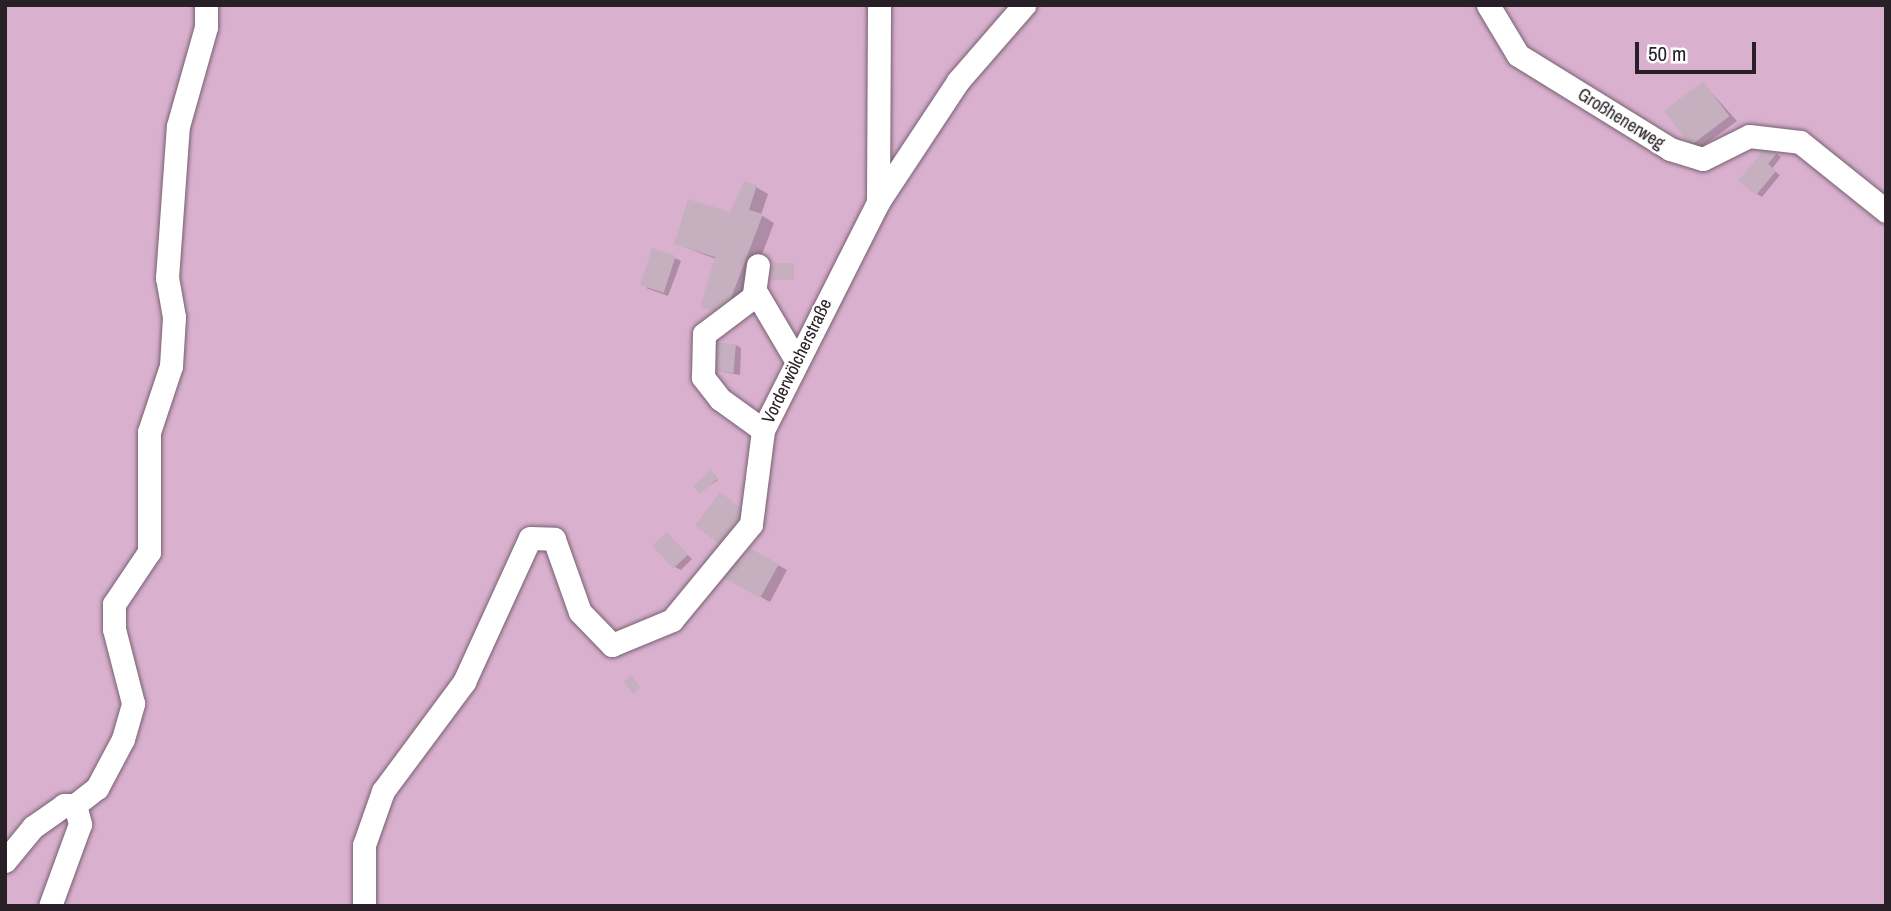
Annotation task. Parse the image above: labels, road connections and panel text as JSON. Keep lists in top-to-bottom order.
{
  "streets": {
    "street": ["Großhenerweg", "Vorderwölcherstraße"]
  },
  "scale_bar": "50 m"
}
